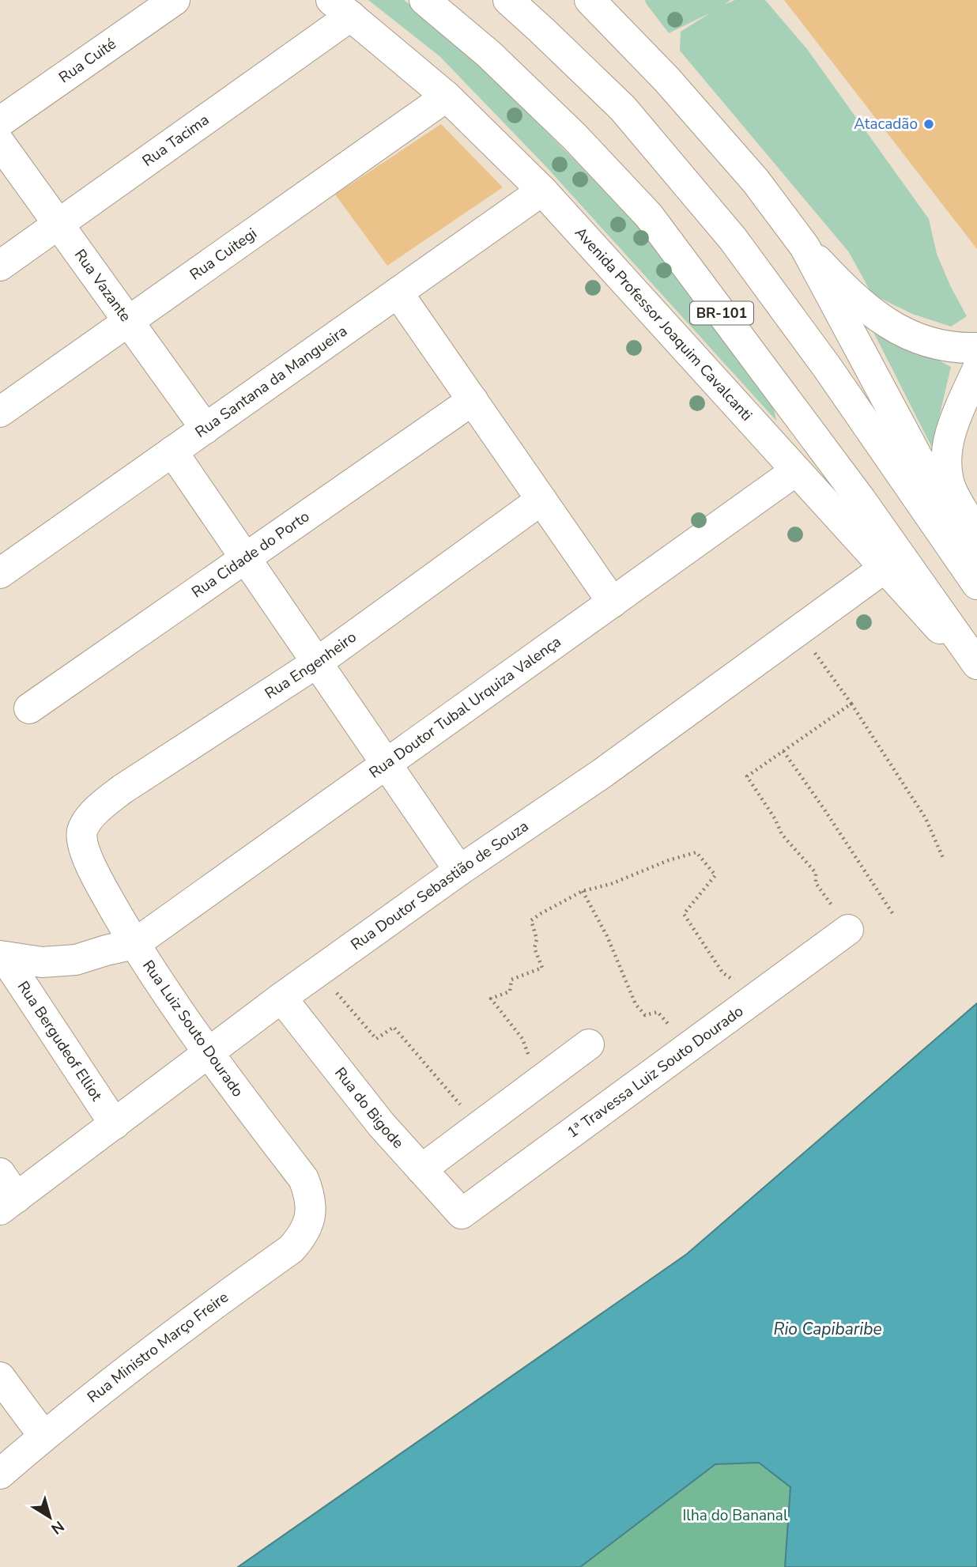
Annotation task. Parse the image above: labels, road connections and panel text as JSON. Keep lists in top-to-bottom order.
{
  "streets": {
    "main road": [
      "Rua Cuité",
      "Rua Tacima",
      "Rua Cuitegi",
      "Rua Vazante",
      "BR-101",
      "Avenida Professor Joaquim Cavalcanti",
      "Rua Santana da Mangueira",
      "Rua Cidade do Porto",
      "Rua Engenheiro",
      "Rua Doutor Tubal Urquiza Valença",
      "Rua Doutor Sebastião de Souza",
      "Rua Luiz Souto Dourado",
      "Rua Bergudeof Elliot",
      "1ª Travessa Luiz Souto Dourado",
      "Rua do Bigode",
      "Rua Ministro Março Freire"
    ]
  },
  "crossings": [
    ["Rua Tacima", "Rua Vazante"],
    ["Rua Tacima", "Avenida Professor Joaquim Cavalcanti"],
    ["Rua Cuitegi", "Rua Vazante"],
    ["Rua Cuitegi", "Avenida Professor Joaquim Cavalcanti"],
    ["Rua Vazante", "Rua Santana da Mangueira"],
    ["Avenida Professor Joaquim Cavalcanti", "Rua Santana da Mangueira"],
    ["Avenida Professor Joaquim Cavalcanti", "Rua Doutor Tubal Urquiza Valença"],
    ["Avenida Professor Joaquim Cavalcanti", "Rua Doutor Sebastião de Souza"],
    ["Rua Engenheiro", "Rua Luiz Souto Dourado"],
    ["Rua Doutor Tubal Urquiza Valença", "Rua Luiz Souto Dourado"],
    ["Rua Doutor Sebastião de Souza", "Rua Luiz Souto Dourado"],
    ["Rua Doutor Sebastião de Souza", "Rua Bergudeof Elliot"],
    ["Rua Doutor Sebastião de Souza", "Rua do Bigode"],
    ["Rua Luiz Souto Dourado", "Rua Ministro Março Freire"],
    ["1ª Travessa Luiz Souto Dourado", "Rua do Bigode"]
  ],
  "water": ["Rio Capibaribe"],
  "parks": ["Ilha do Bananal"],
  "places": ["Atacadão"],
  "north": "bottom right"
}
